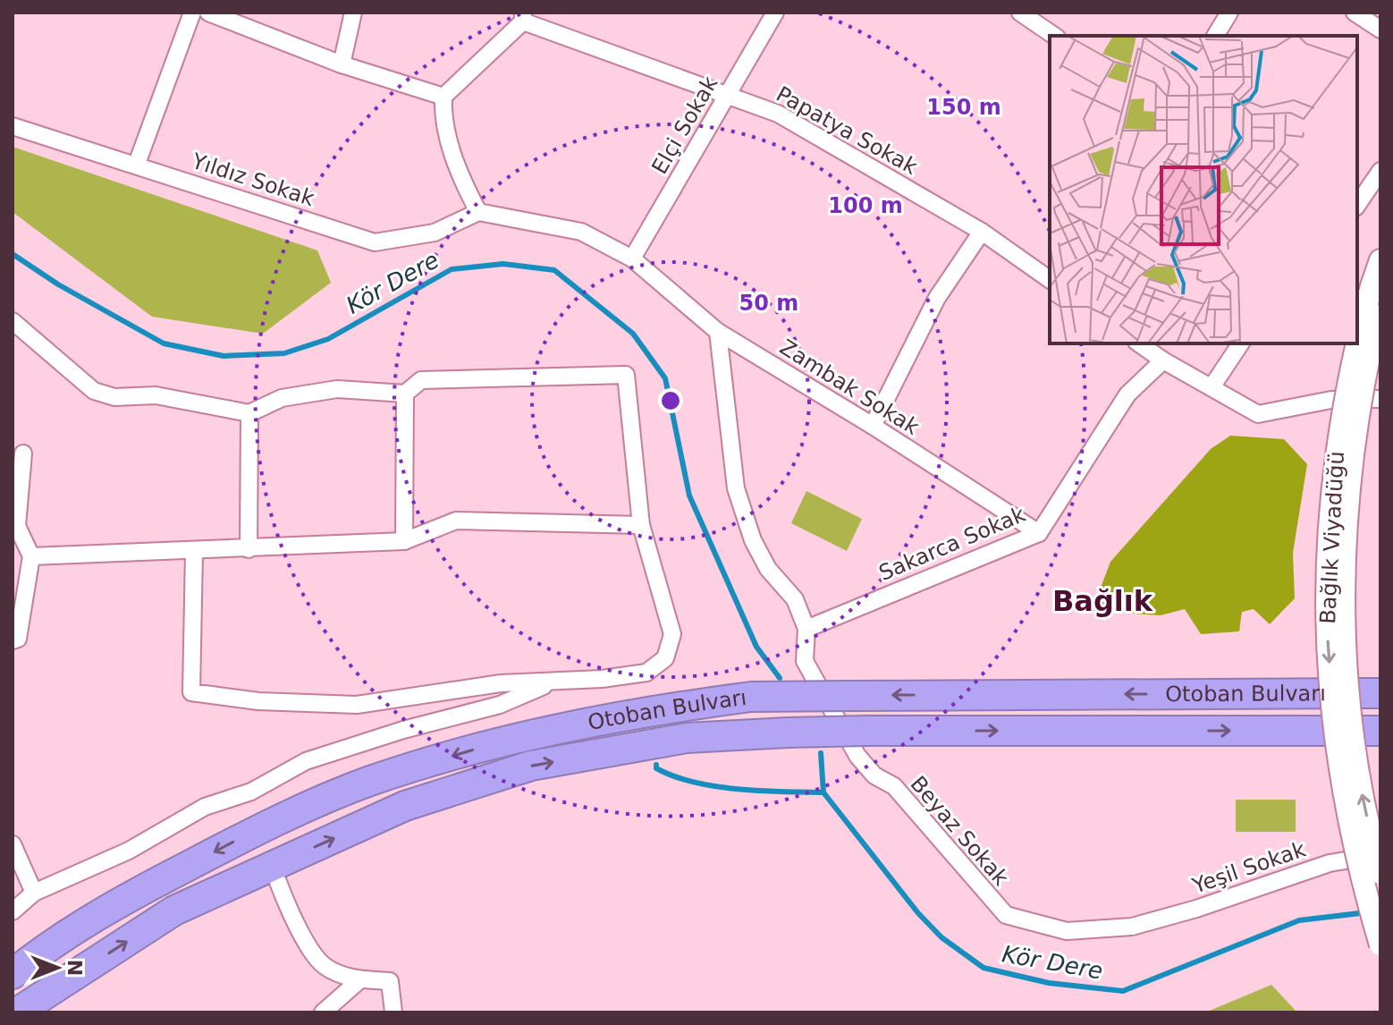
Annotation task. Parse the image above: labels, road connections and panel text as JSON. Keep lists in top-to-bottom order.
{
  "streets": {
    "highway": ["Otoban Bulvarı"],
    "street": [
      "Elçi Sokak",
      "Papatya Sokak",
      "Yıldız Sokak",
      "Zambak Sokak",
      "Bağlık Viyadüğü",
      "Sakarca Sokak",
      "Beyaz Sokak",
      "Yeşil Sokak"
    ]
  },
  "crossings": [
    ["Elçi Sokak", "Papatya Sokak"],
    ["Elçi Sokak", "Zambak Sokak"],
    ["Yıldız Sokak", "Zambak Sokak"],
    ["Zambak Sokak", "Sakarca Sokak"],
    ["Sakarca Sokak", "Beyaz Sokak"],
    ["Beyaz Sokak", "Yeşil Sokak"]
  ],
  "districts": ["Bağlık"],
  "water": ["Kör Dere"],
  "north": "right",
  "rings": ["150 m", "100 m", "50 m"]
}
